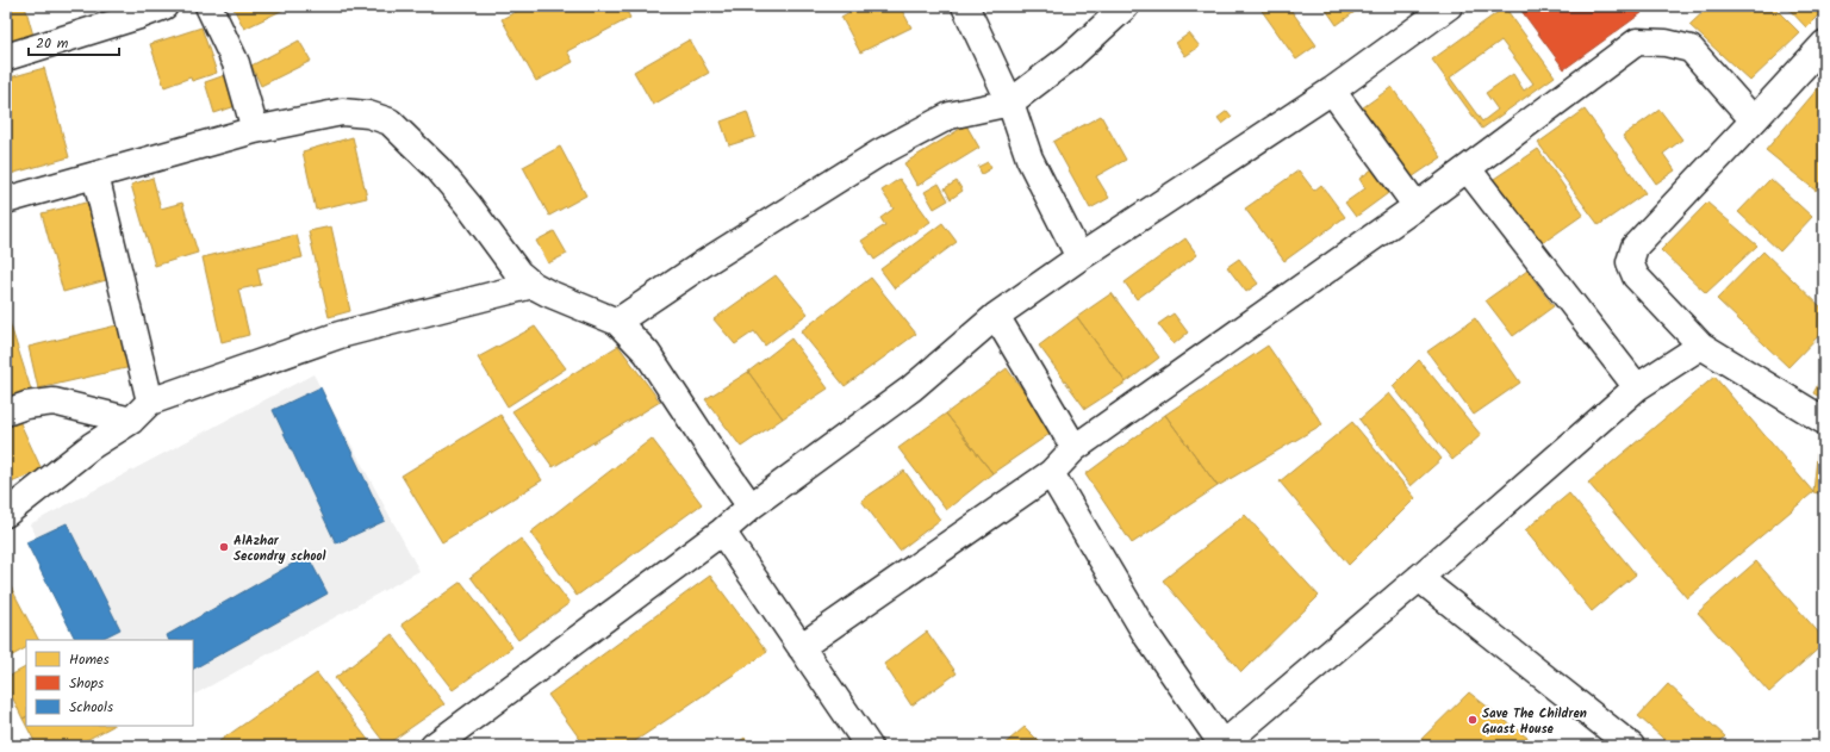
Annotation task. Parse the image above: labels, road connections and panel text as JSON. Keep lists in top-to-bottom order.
{
  "places": ["AlAzhar Secondry school", "Save The Children Guast House"],
  "legend": ["Homes", "Shops", "Schools"],
  "scale_bar": "20 m"
}
